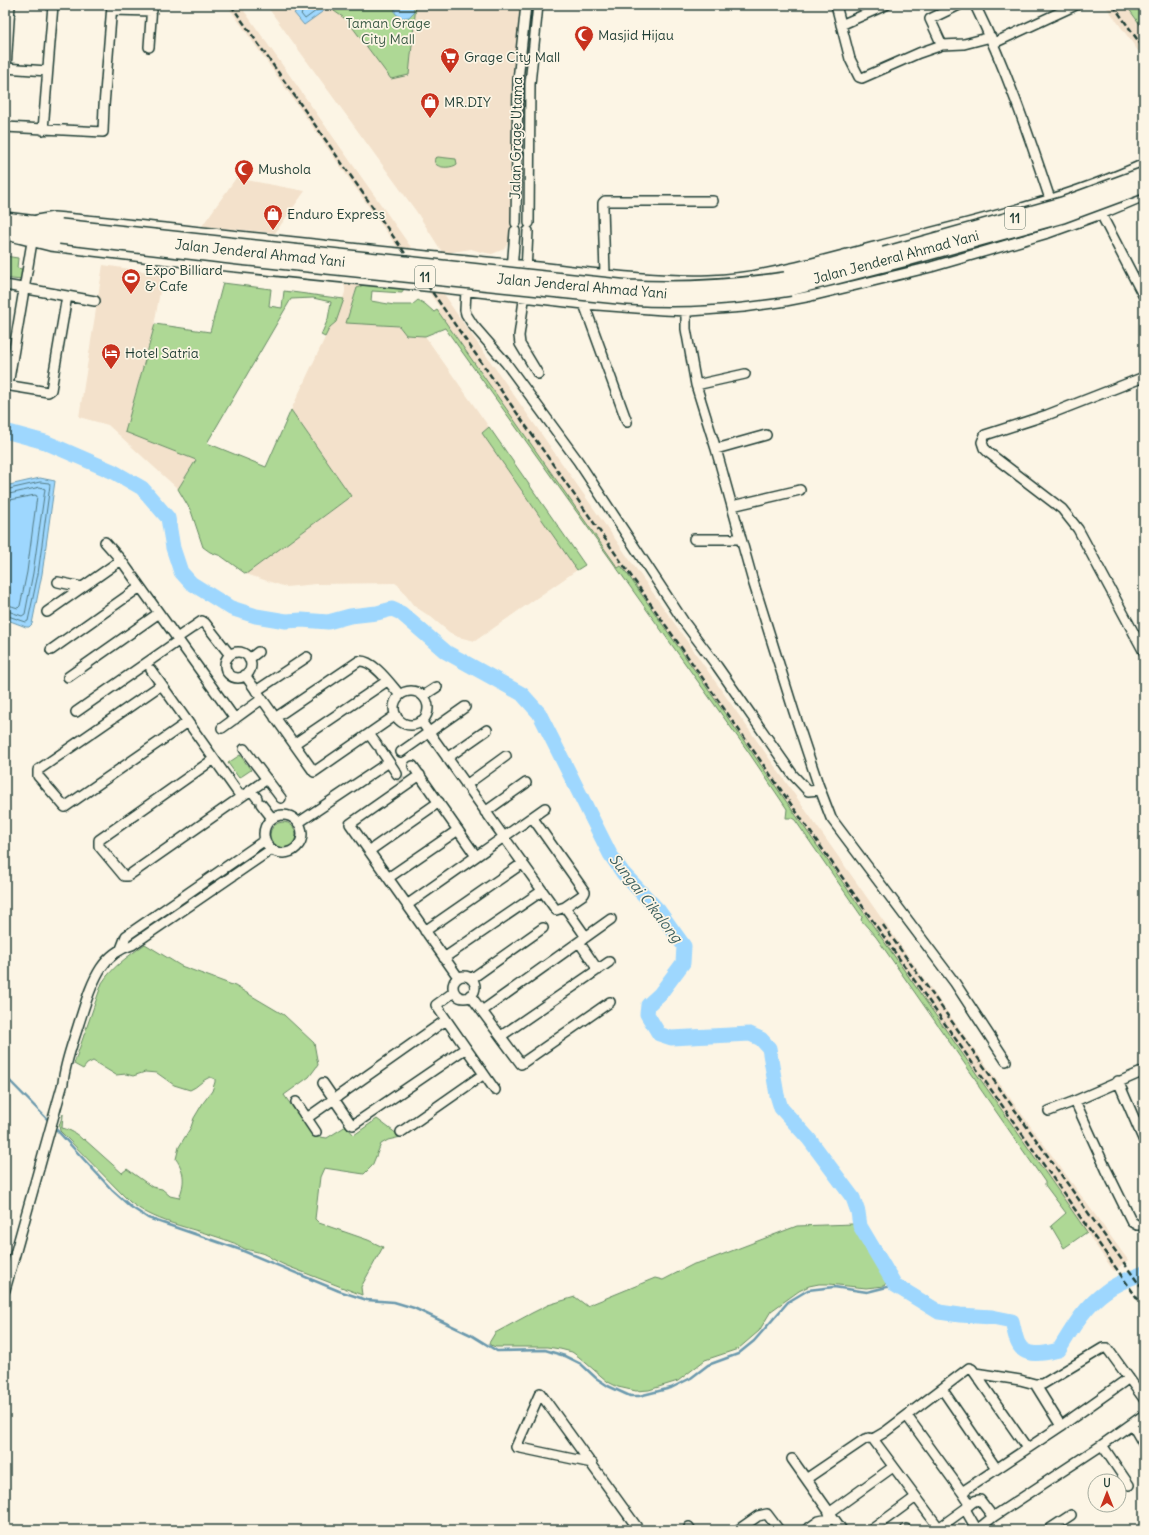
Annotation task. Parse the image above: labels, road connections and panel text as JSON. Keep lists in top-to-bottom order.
{
  "streets": {
    "highway": ["11", "Jalan Jenderal Ahmad Yani"],
    "street": ["Jalan Grage Utama"]
  },
  "crossings": [
    ["Jalan Grage Utama", "Jalan Jenderal Ahmad Yani"]
  ],
  "water": ["Sungai Cikalong"],
  "parks": ["Taman Grage City Mall"],
  "places": {
    "mosque": ["Masjid Hijau", "Mushola"],
    "supermarket": ["Grage City Mall"],
    "shop": ["MR.DIY", "Enduro Express"],
    "sports": ["Expo Billiard & Cafe"],
    "hotel": ["Hotel Satria"]
  },
  "north": "top"
}
